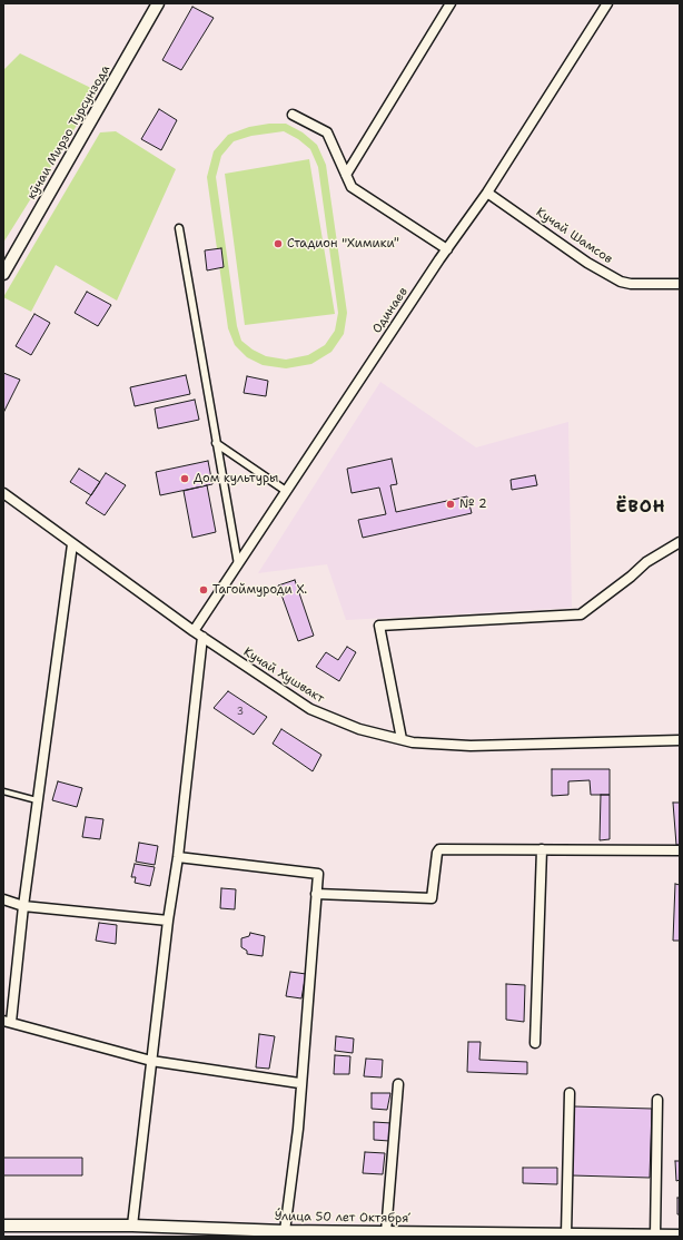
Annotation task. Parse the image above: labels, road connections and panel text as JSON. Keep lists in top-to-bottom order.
{
  "streets": {
    "street": [
      "кӯчаи Мирзо Турсунзода",
      "Кучай Шамсов",
      "Одинаев",
      "Кучай Хушвакт",
      "У́лица 50 лет Октября́"
    ]
  },
  "crossings": [
    ["Кучай Шамсов", "Одинаев"],
    ["Одинаев", "Кучай Хушвакт"]
  ],
  "districts": ["ЁВОН"],
  "places": [
    "Стадион \"Химики\"",
    "Дом культуры",
    "№ 2",
    "Тагоймуроди Х."
  ],
  "house_numbers": ["3"]
}
